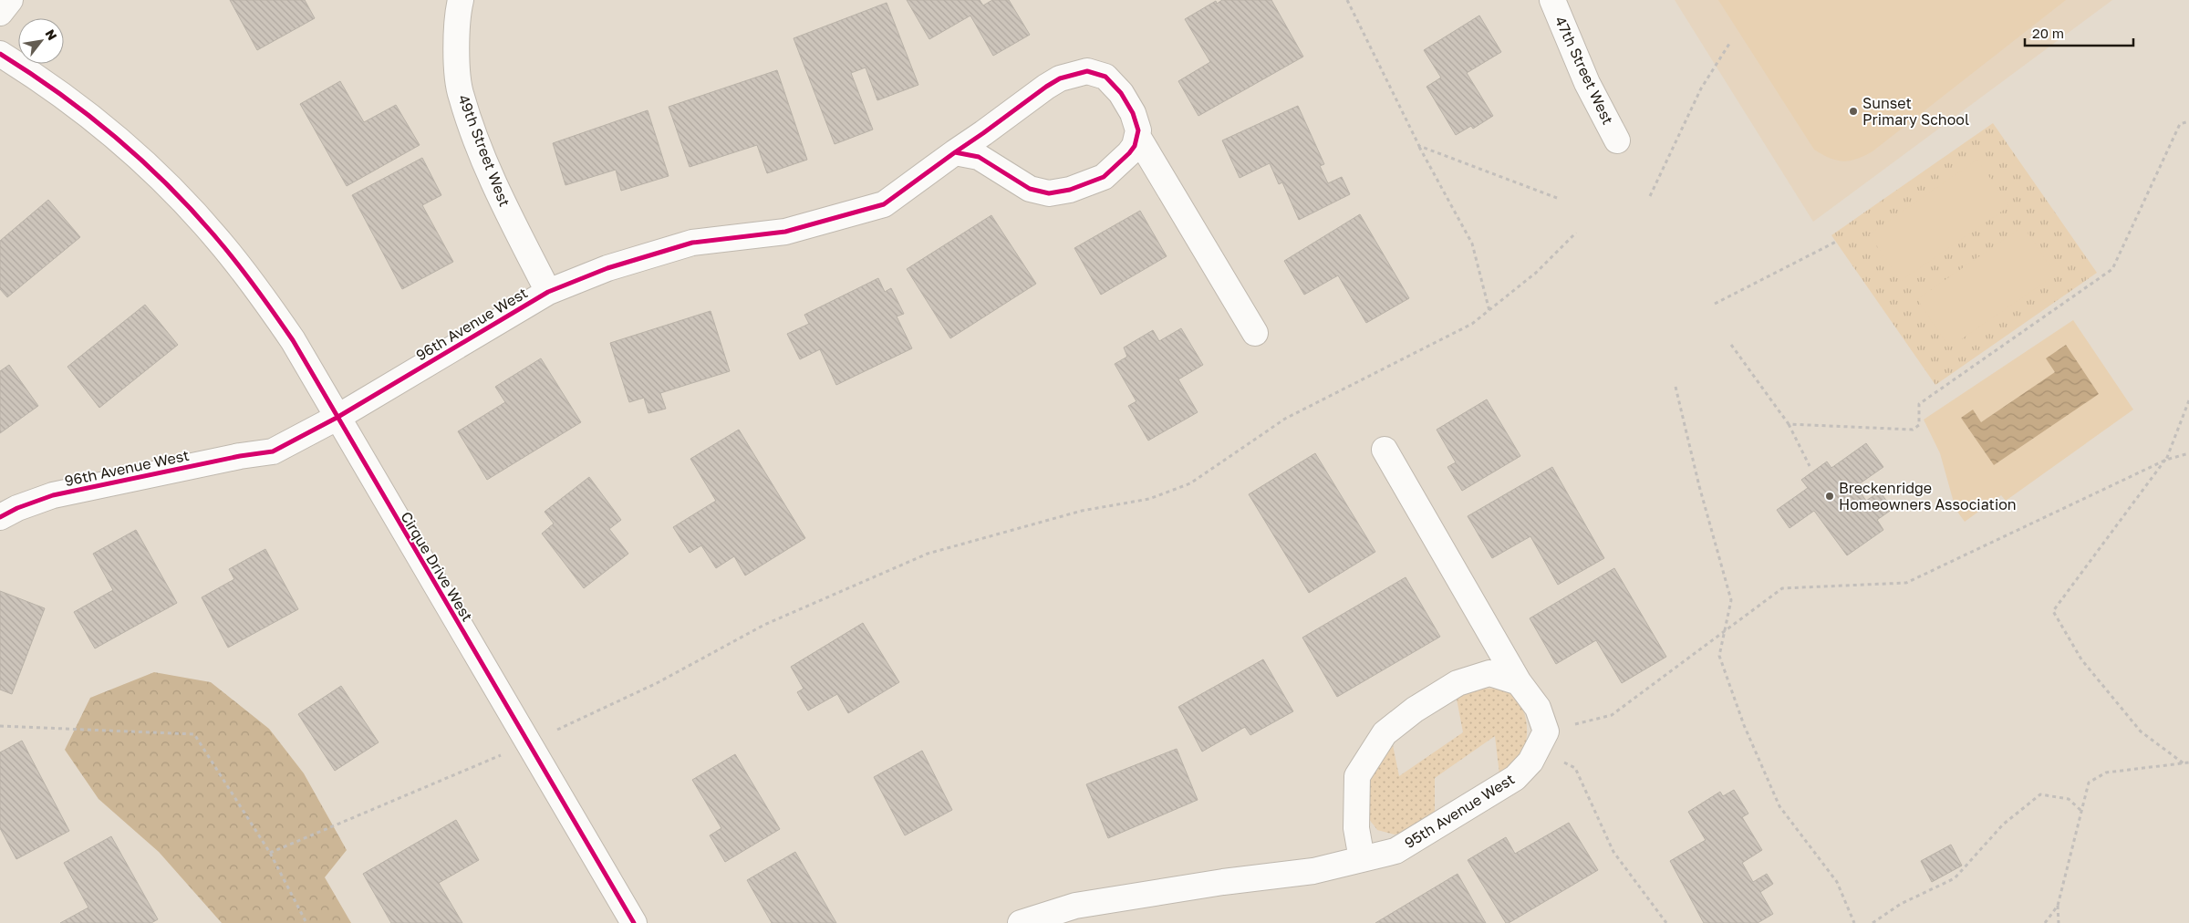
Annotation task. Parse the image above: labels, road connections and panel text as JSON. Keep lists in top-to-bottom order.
{
  "streets": {
    "street": [
      "47th Street West",
      "49th Street West",
      "96th Avenue West",
      "Cirque Drive West",
      "95th Avenue West"
    ]
  },
  "crossings": [
    ["49th Street West", "96th Avenue West"],
    ["96th Avenue West", "Cirque Drive West"]
  ],
  "places": ["Sunset Primary School", "Breckenridge Homeowners Association"],
  "scale_bar": "20 m",
  "north": "top right"
}
